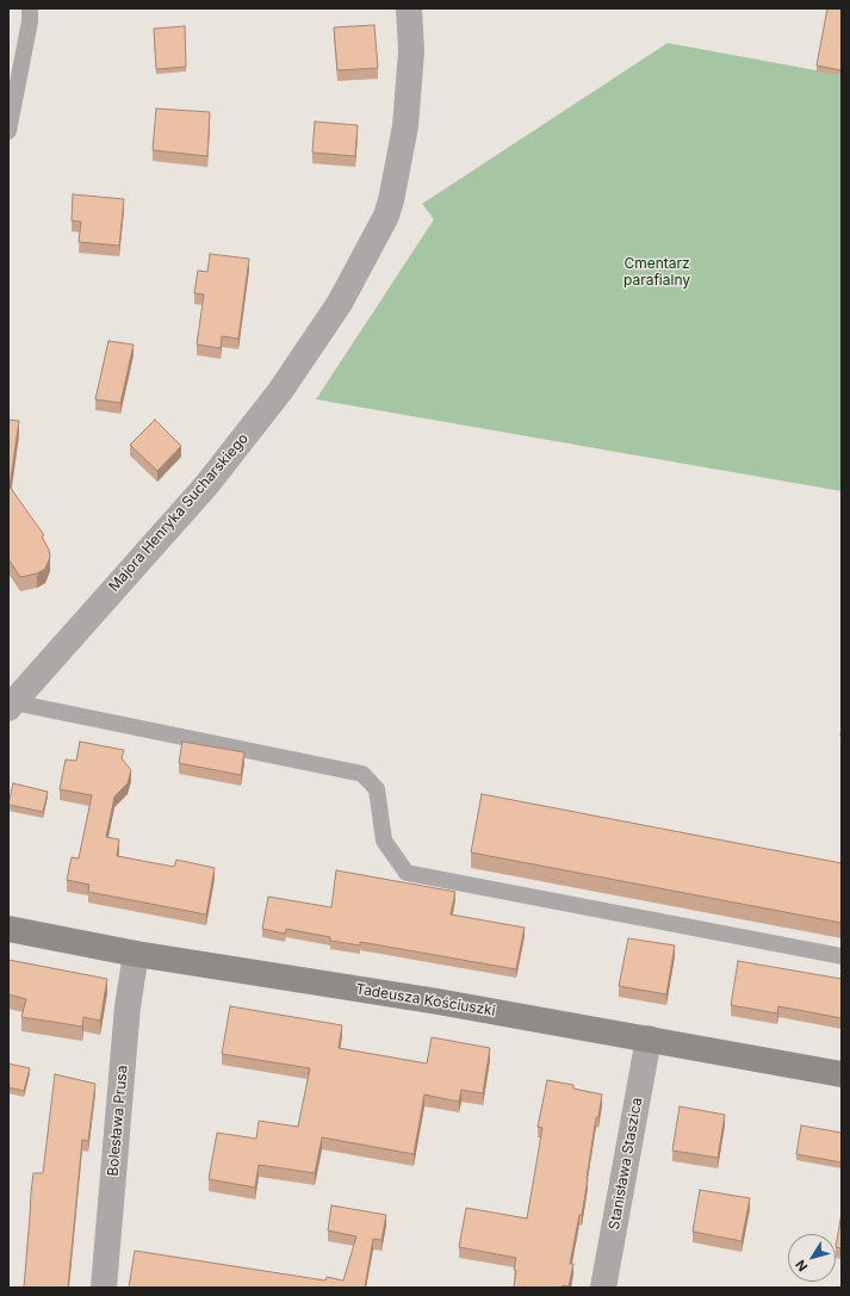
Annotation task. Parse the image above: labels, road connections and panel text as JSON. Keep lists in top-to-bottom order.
{
  "streets": {
    "main road": ["Tadeusza Kościuszki"],
    "street": ["Majora Henryka Sucharskiego", "Bolesława Prusa", "Stanisława Staszica"]
  },
  "crossings": [
    ["Tadeusza Kościuszki", "Bolesława Prusa"],
    ["Tadeusza Kościuszki", "Stanisława Staszica"]
  ],
  "parks": ["Cmentarz parafialny"],
  "north": "bottom left"
}
